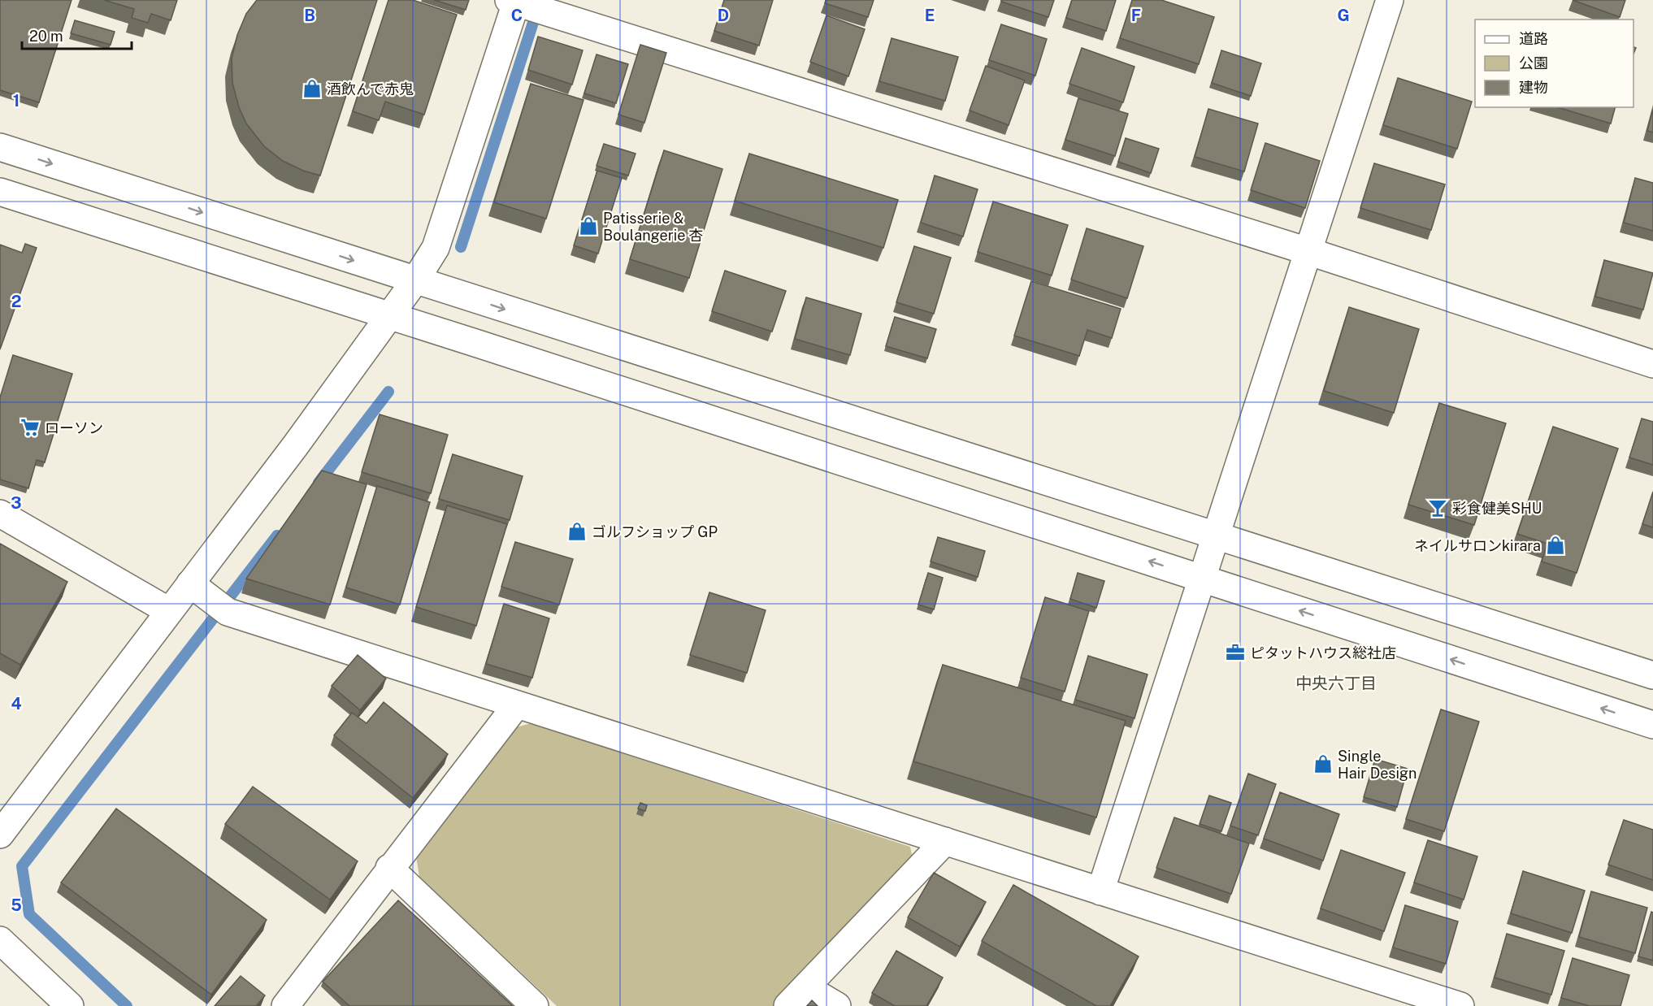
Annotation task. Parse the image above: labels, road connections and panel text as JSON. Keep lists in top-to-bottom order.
{
  "districts": ["中央六丁目"],
  "places": {
    "shop": [
      "酒飲んで赤鬼",
      "Patisserie & Boulangerie 杏",
      "ゴルフショップ GP",
      "ネイルサロンkirara",
      "Single Hair Design"
    ],
    "supermarket": ["ローソン"],
    "bar": ["彩食健美SHU"],
    "office": ["ピタットハウス総社店"]
  },
  "legend": ["道路", "公園", "建物"],
  "scale_bar": "20 m",
  "grid": {
    "columns": [
      "B",
      "C",
      "D",
      "E",
      "F",
      "G"
    ],
    "rows": [
      "1",
      "2",
      "3",
      "4",
      "5"
    ]
  }
}
